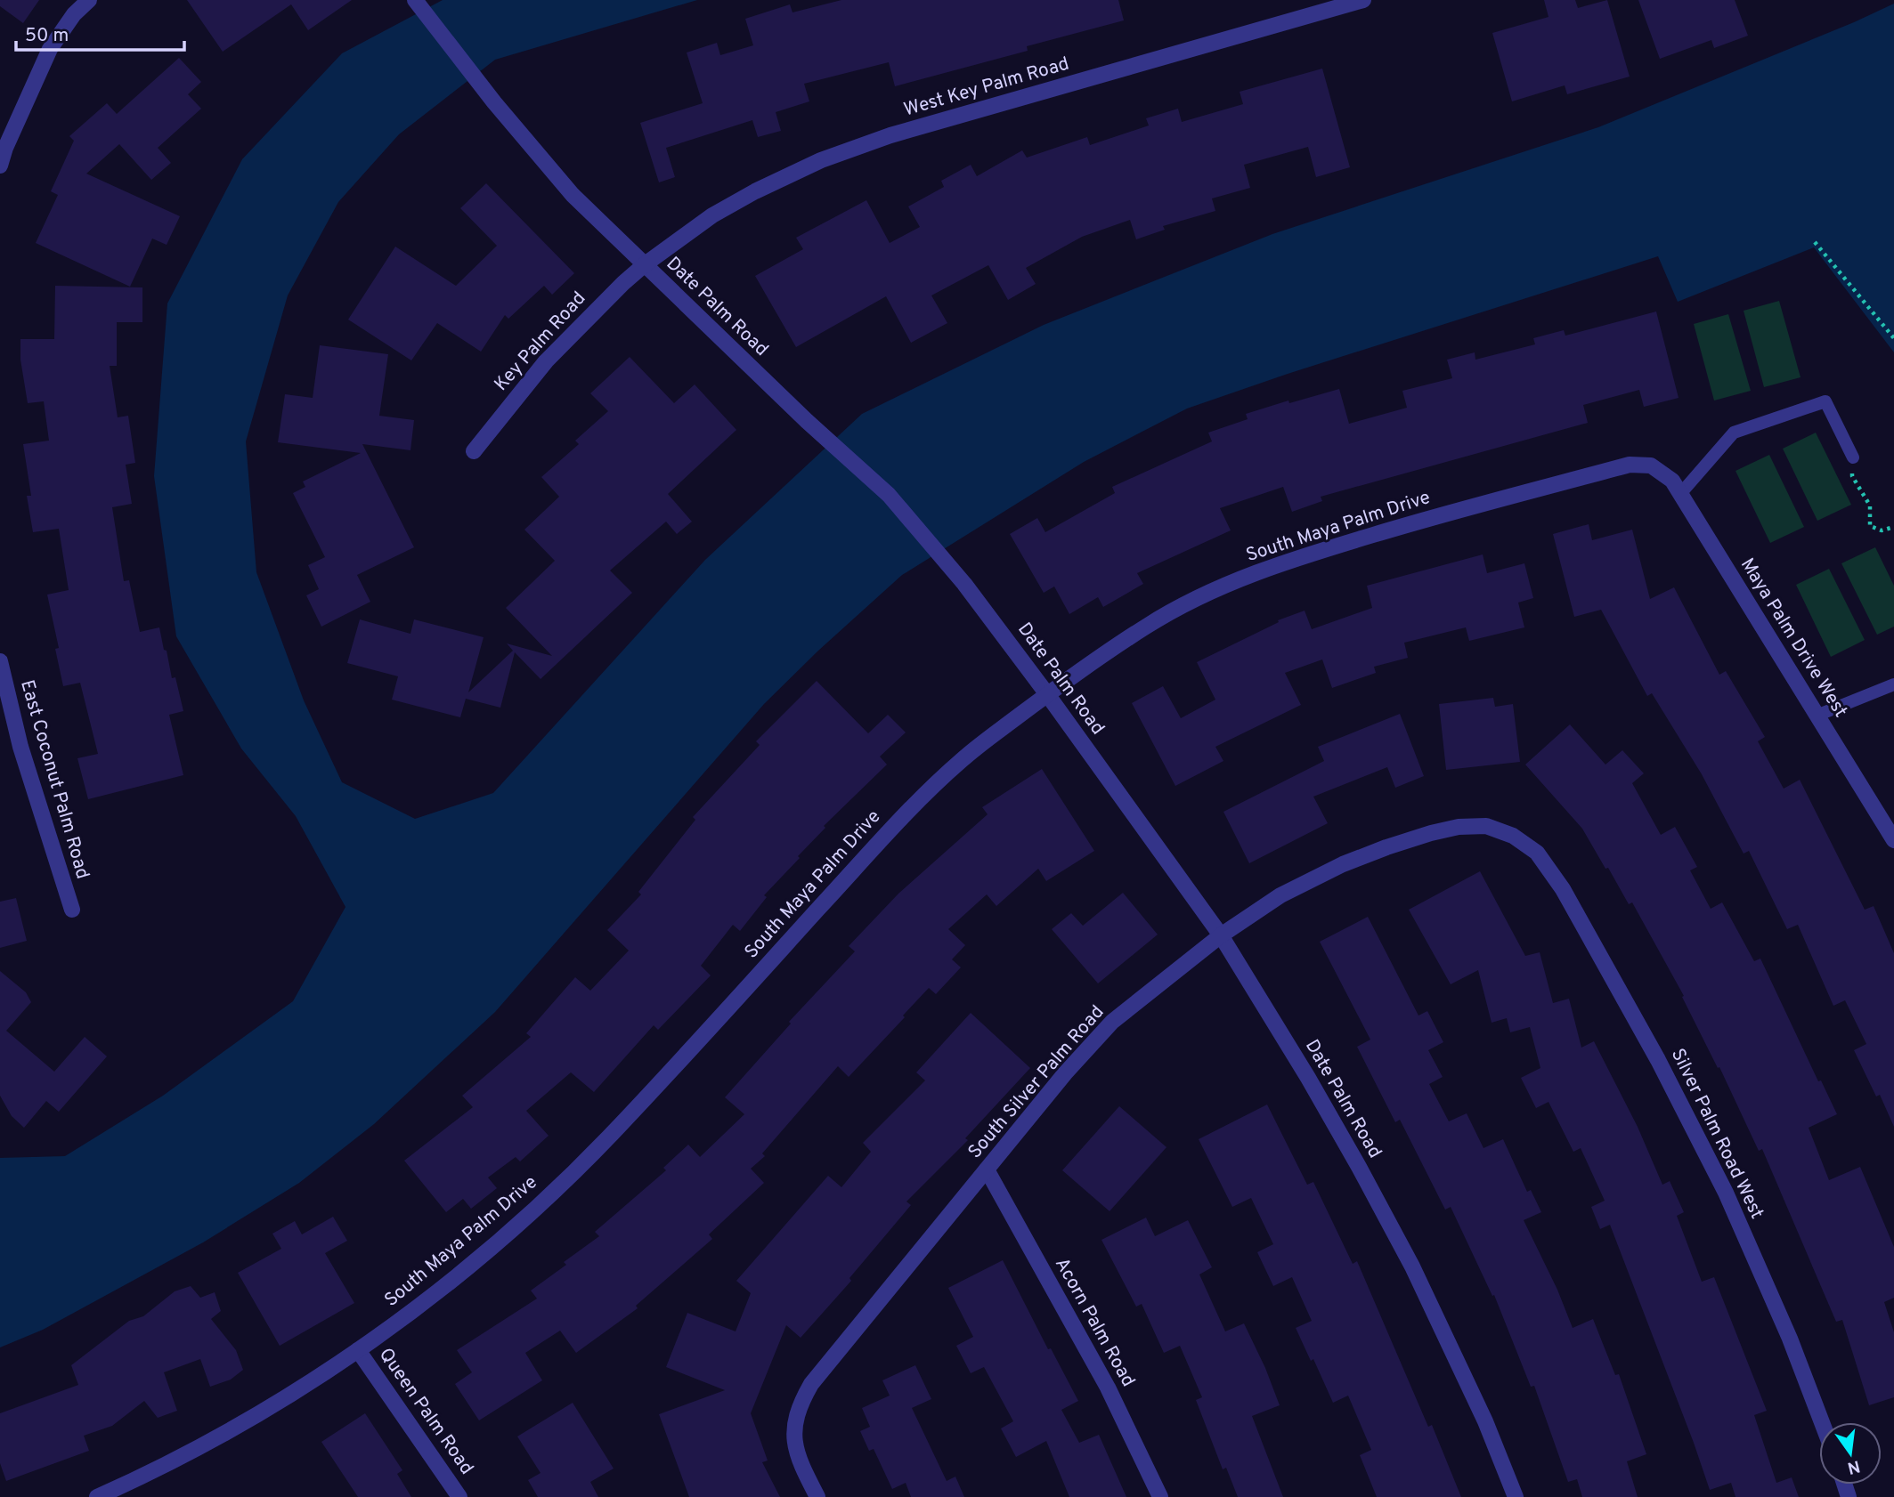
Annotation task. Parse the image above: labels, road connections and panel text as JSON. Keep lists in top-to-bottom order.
{
  "streets": {
    "street": [
      "West Key Palm Road",
      "Date Palm Road",
      "Key Palm Road",
      "South Maya Palm Drive",
      "Maya Palm Drive West",
      "East Coconut Palm Road",
      "South Silver Palm Road",
      "Silver Palm Road West",
      "Acorn Palm Road",
      "Queen Palm Road"
    ]
  },
  "crossings": [
    ["West Key Palm Road", "Date Palm Road"],
    ["West Key Palm Road", "Key Palm Road"],
    ["Date Palm Road", "Key Palm Road"],
    ["Date Palm Road", "South Maya Palm Drive"],
    ["Date Palm Road", "South Silver Palm Road"],
    ["South Maya Palm Drive", "Maya Palm Drive West"],
    ["South Maya Palm Drive", "Queen Palm Road"],
    ["South Silver Palm Road", "Silver Palm Road West"],
    ["South Silver Palm Road", "Acorn Palm Road"]
  ],
  "scale_bar": "50 m",
  "north": "bottom"
}
